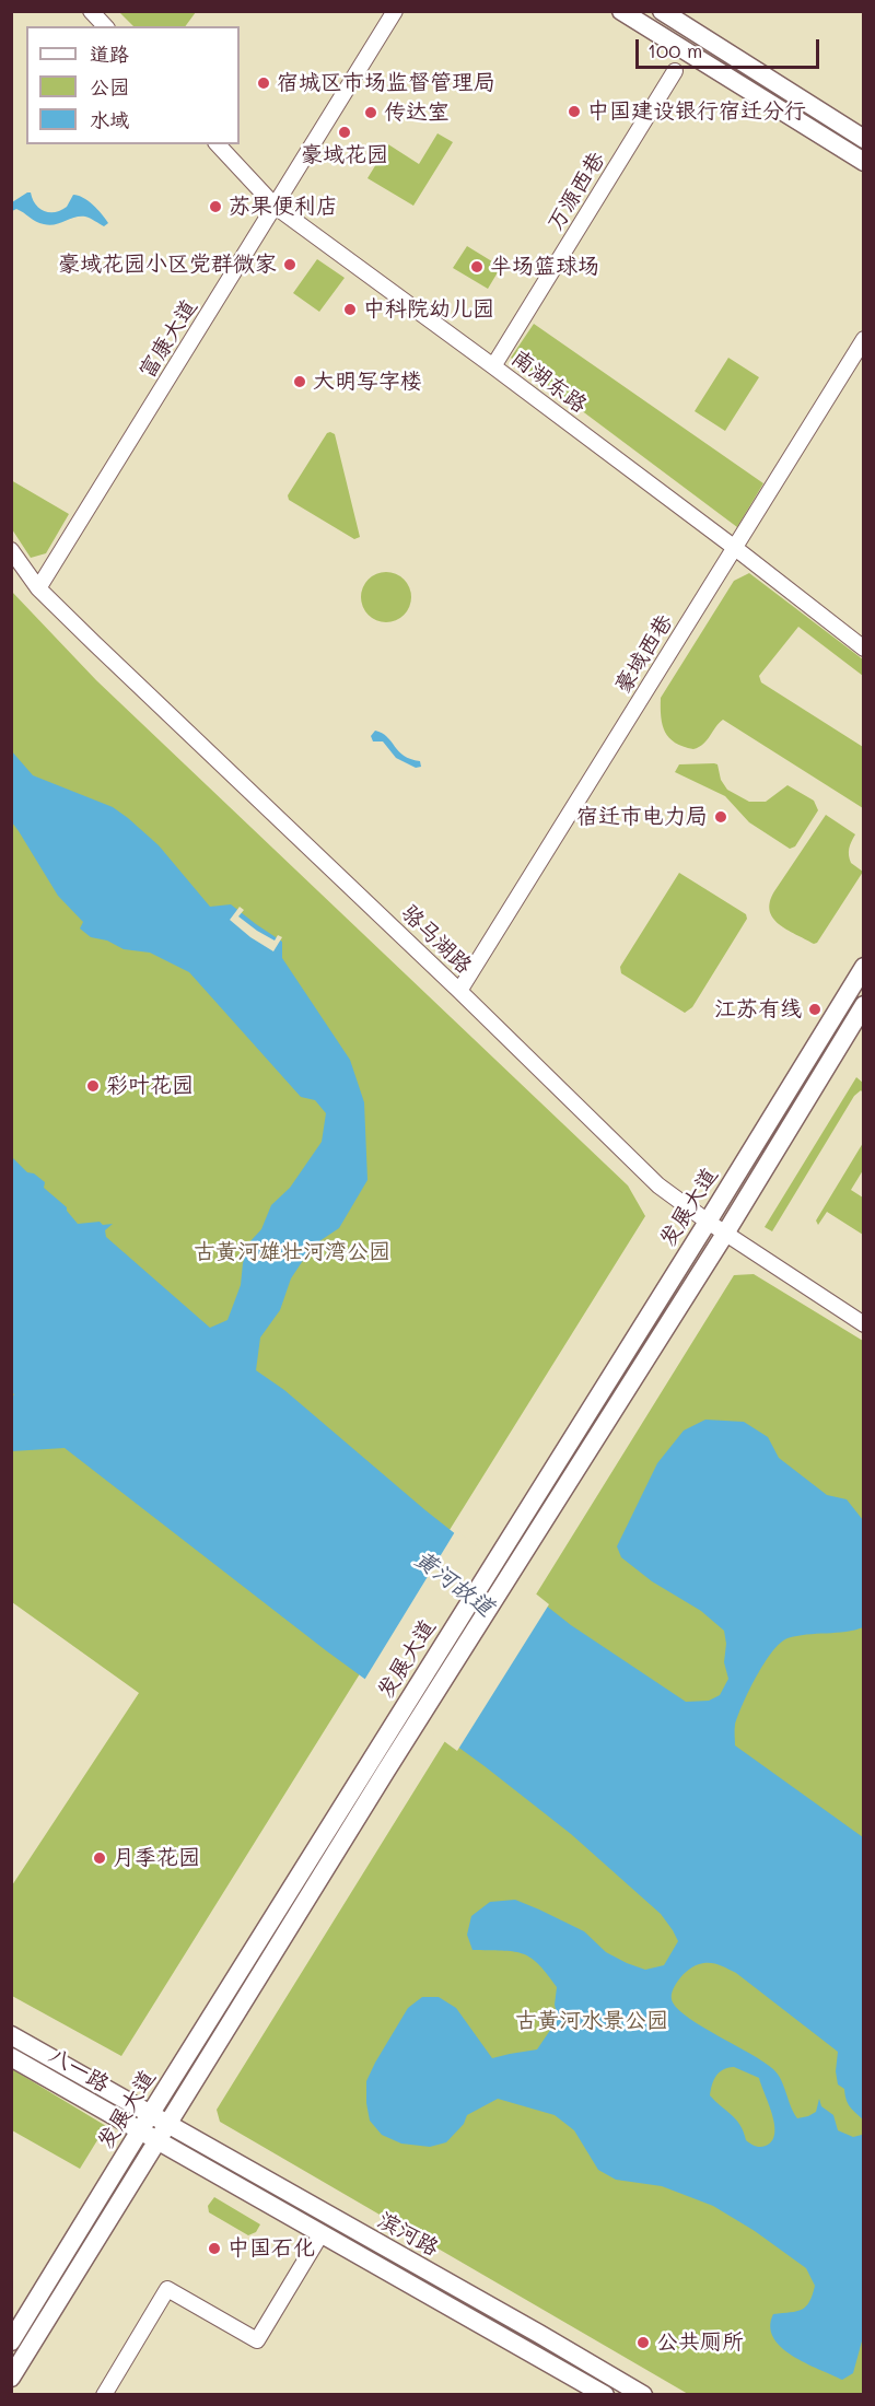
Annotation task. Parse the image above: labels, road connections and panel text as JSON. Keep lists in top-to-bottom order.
{
  "streets": {
    "main road": ["发展大道", "八一路", "滨河路"],
    "street": [
      "万源西巷",
      "富康大道",
      "南湖东路",
      "豪域西巷",
      "骆马湖路"
    ]
  },
  "crossings": [
    ["万源西巷", "南湖东路"],
    ["富康大道", "南湖东路"],
    ["富康大道", "骆马湖路"],
    ["南湖东路", "豪域西巷"],
    ["豪域西巷", "骆马湖路"],
    ["骆马湖路", "发展大道"],
    ["发展大道", "八一路"],
    ["发展大道", "滨河路"],
    ["八一路", "滨河路"]
  ],
  "water": ["黄河故道"],
  "parks": ["古黄河雄壮河湾公园", "古黄河水景公园"],
  "places": [
    "宿城区市场监督管理局",
    "中国建设银行宿迁分行",
    "传达室",
    "豪域花园",
    "苏果便利店",
    "豪域花园小区党群微家",
    "半场篮球场",
    "中科院幼儿园",
    "大明写字楼",
    "宿迁市电力局",
    "江苏有线",
    "彩叶花园",
    "月季花园",
    "中国石化",
    "公共厕所"
  ],
  "legend": ["道路", "公园", "水域"],
  "scale_bar": "100 m"
}
